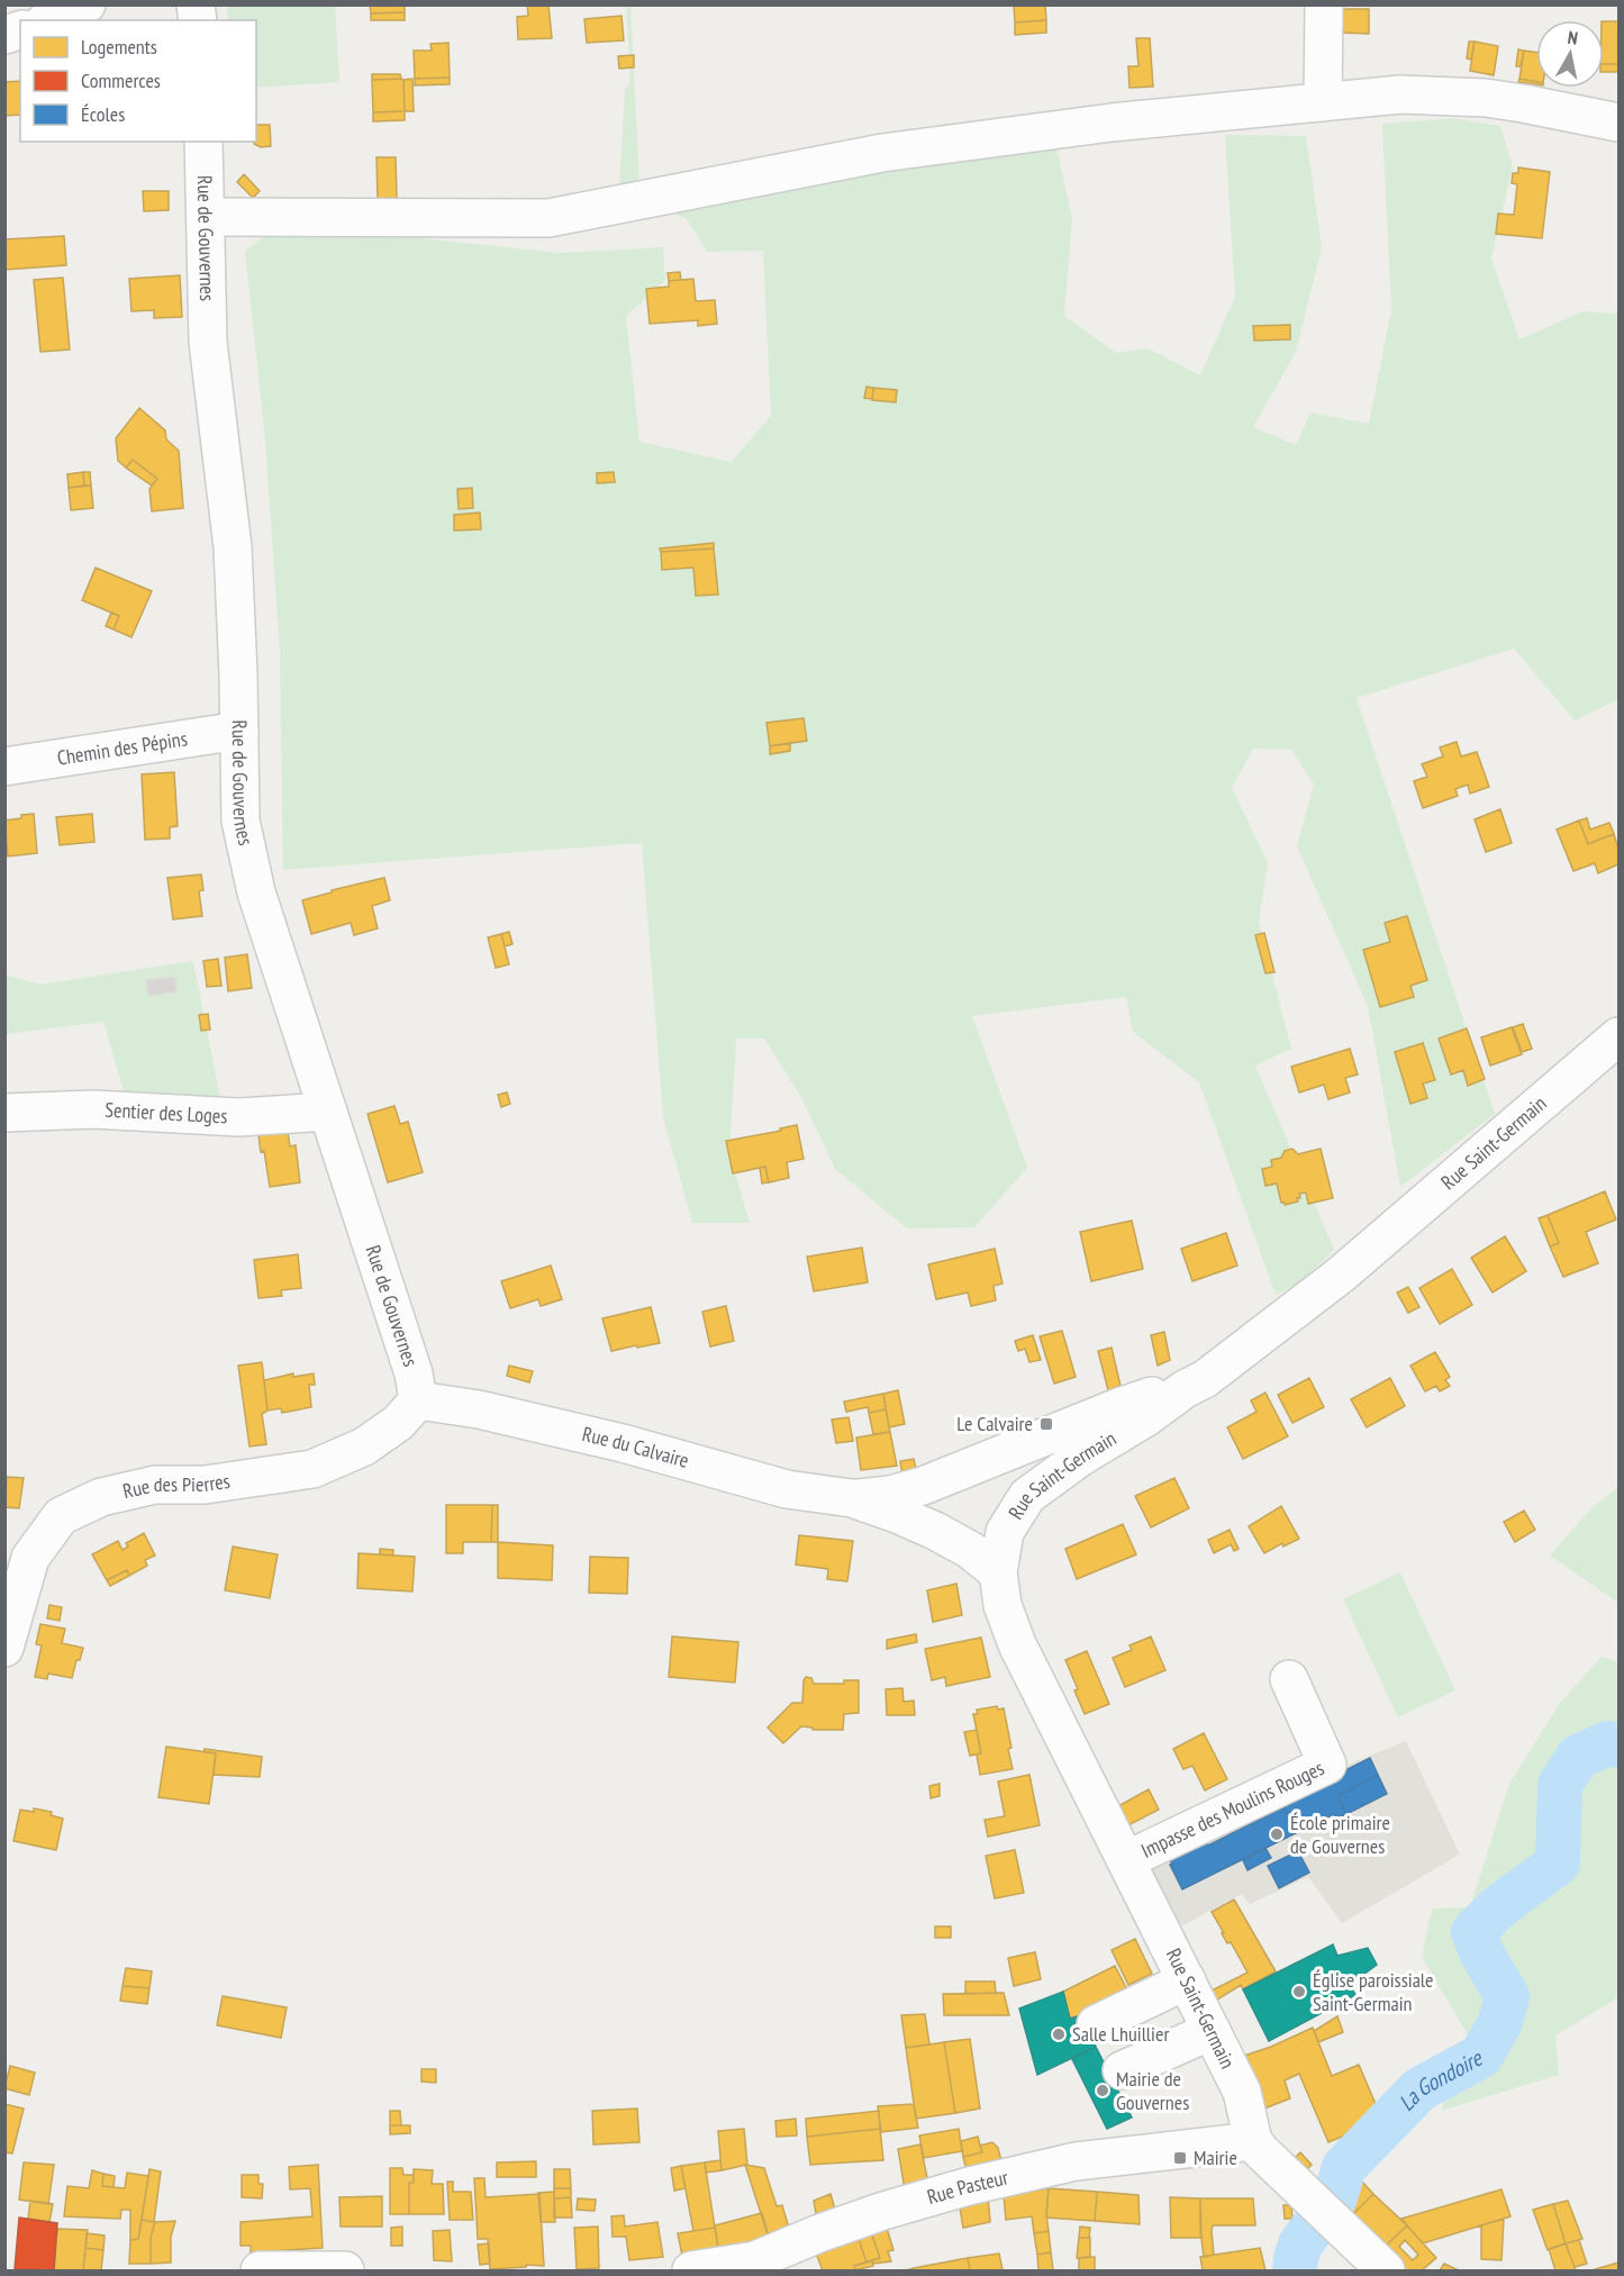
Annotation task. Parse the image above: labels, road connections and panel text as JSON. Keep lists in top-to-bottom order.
{
  "streets": {
    "street": [
      "Rue de Gouvernes",
      "Chemin des Pépins",
      "Sentier des Loges",
      "Rue Saint-Germain",
      "Rue du Calvaire",
      "Rue des Pierres",
      "Impasse des Moulins Rouges",
      "Rue Pasteur"
    ]
  },
  "crossings": [
    ["Rue de Gouvernes", "Chemin des Pépins"],
    ["Rue de Gouvernes", "Sentier des Loges"],
    ["Rue de Gouvernes", "Rue du Calvaire"],
    ["Rue de Gouvernes", "Rue des Pierres"],
    ["Rue Saint-Germain", "Rue du Calvaire"],
    ["Rue Saint-Germain", "Impasse des Moulins Rouges"],
    ["Rue Saint-Germain", "Rue Pasteur"],
    ["Rue du Calvaire", "Rue des Pierres"]
  ],
  "water": ["La Gondoire"],
  "places": {
    "transit": ["Le Calvaire", "Mairie"],
    "other": [
      "École primaire de Gouvernes",
      "Église paroissiale Saint-Germain",
      "Salle Lhuillier",
      "Mairie de Gouvernes"
    ]
  },
  "legend": ["Logements", "Commerces", "Écoles"],
  "north": "top"
}
